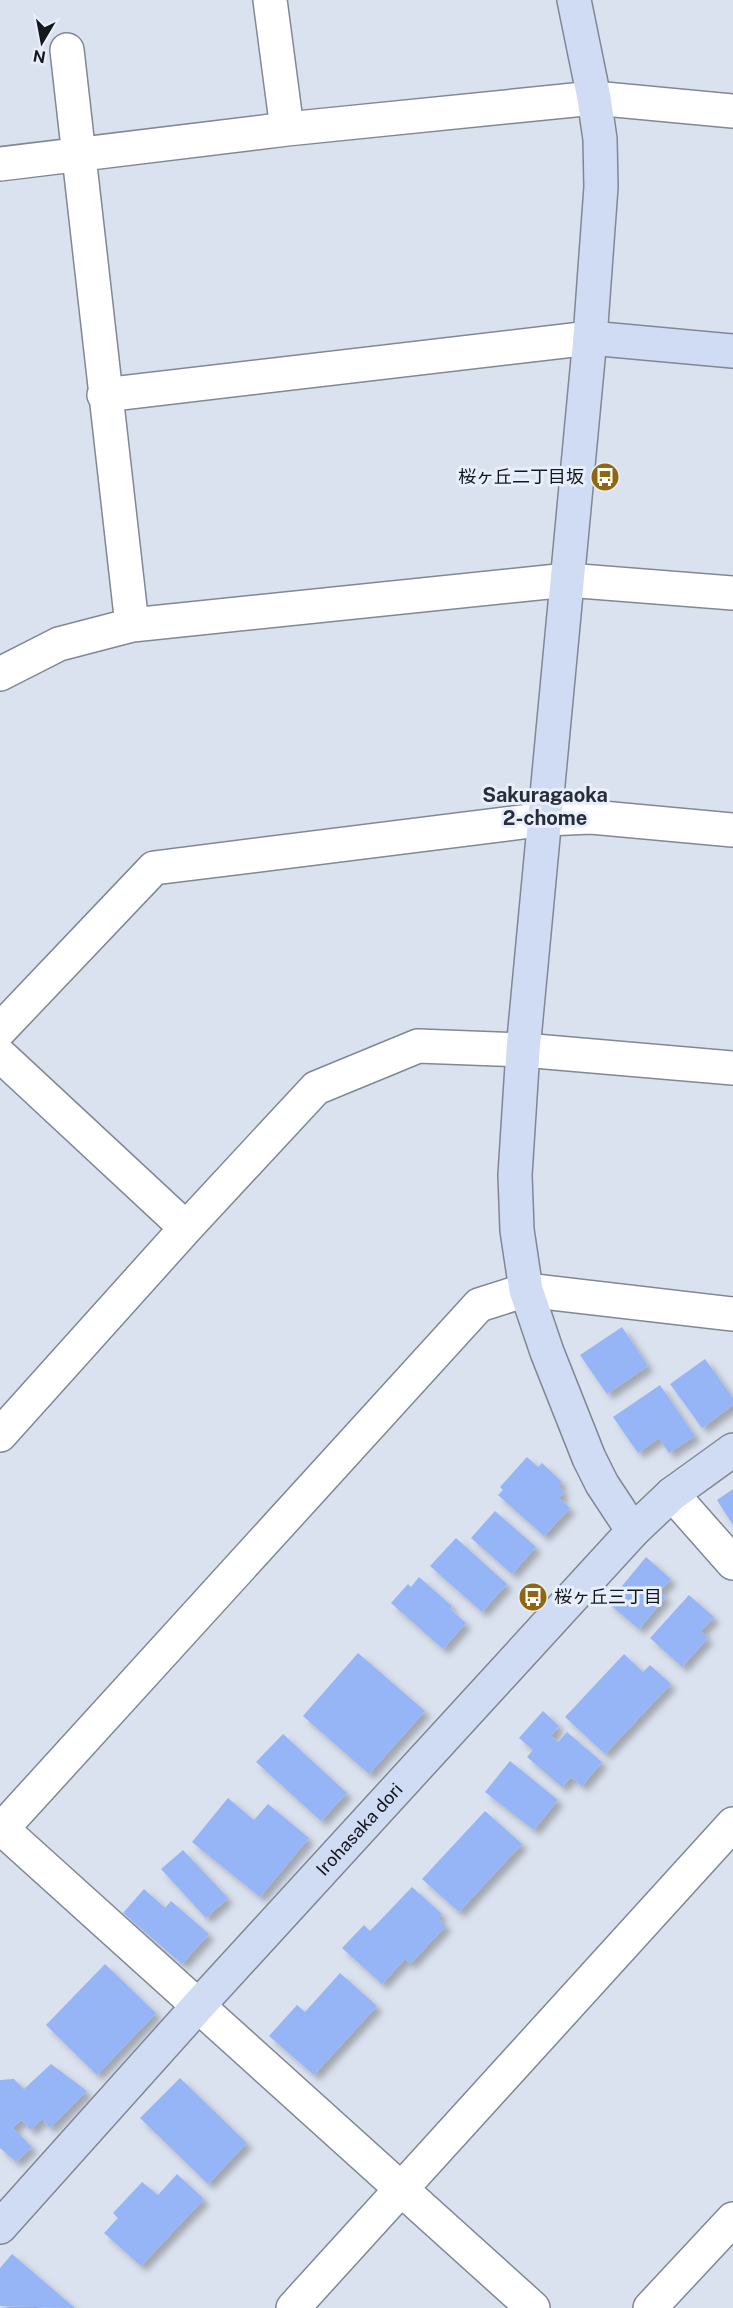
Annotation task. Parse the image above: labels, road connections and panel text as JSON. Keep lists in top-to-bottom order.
{
  "streets": {
    "street": ["Irohasaka dori"]
  },
  "districts": ["Sakuragaoka 2-chome"],
  "places": {
    "bus stop": ["桜ヶ丘二丁目坂", "桜ヶ丘三丁目"]
  },
  "north": "bottom"
}
